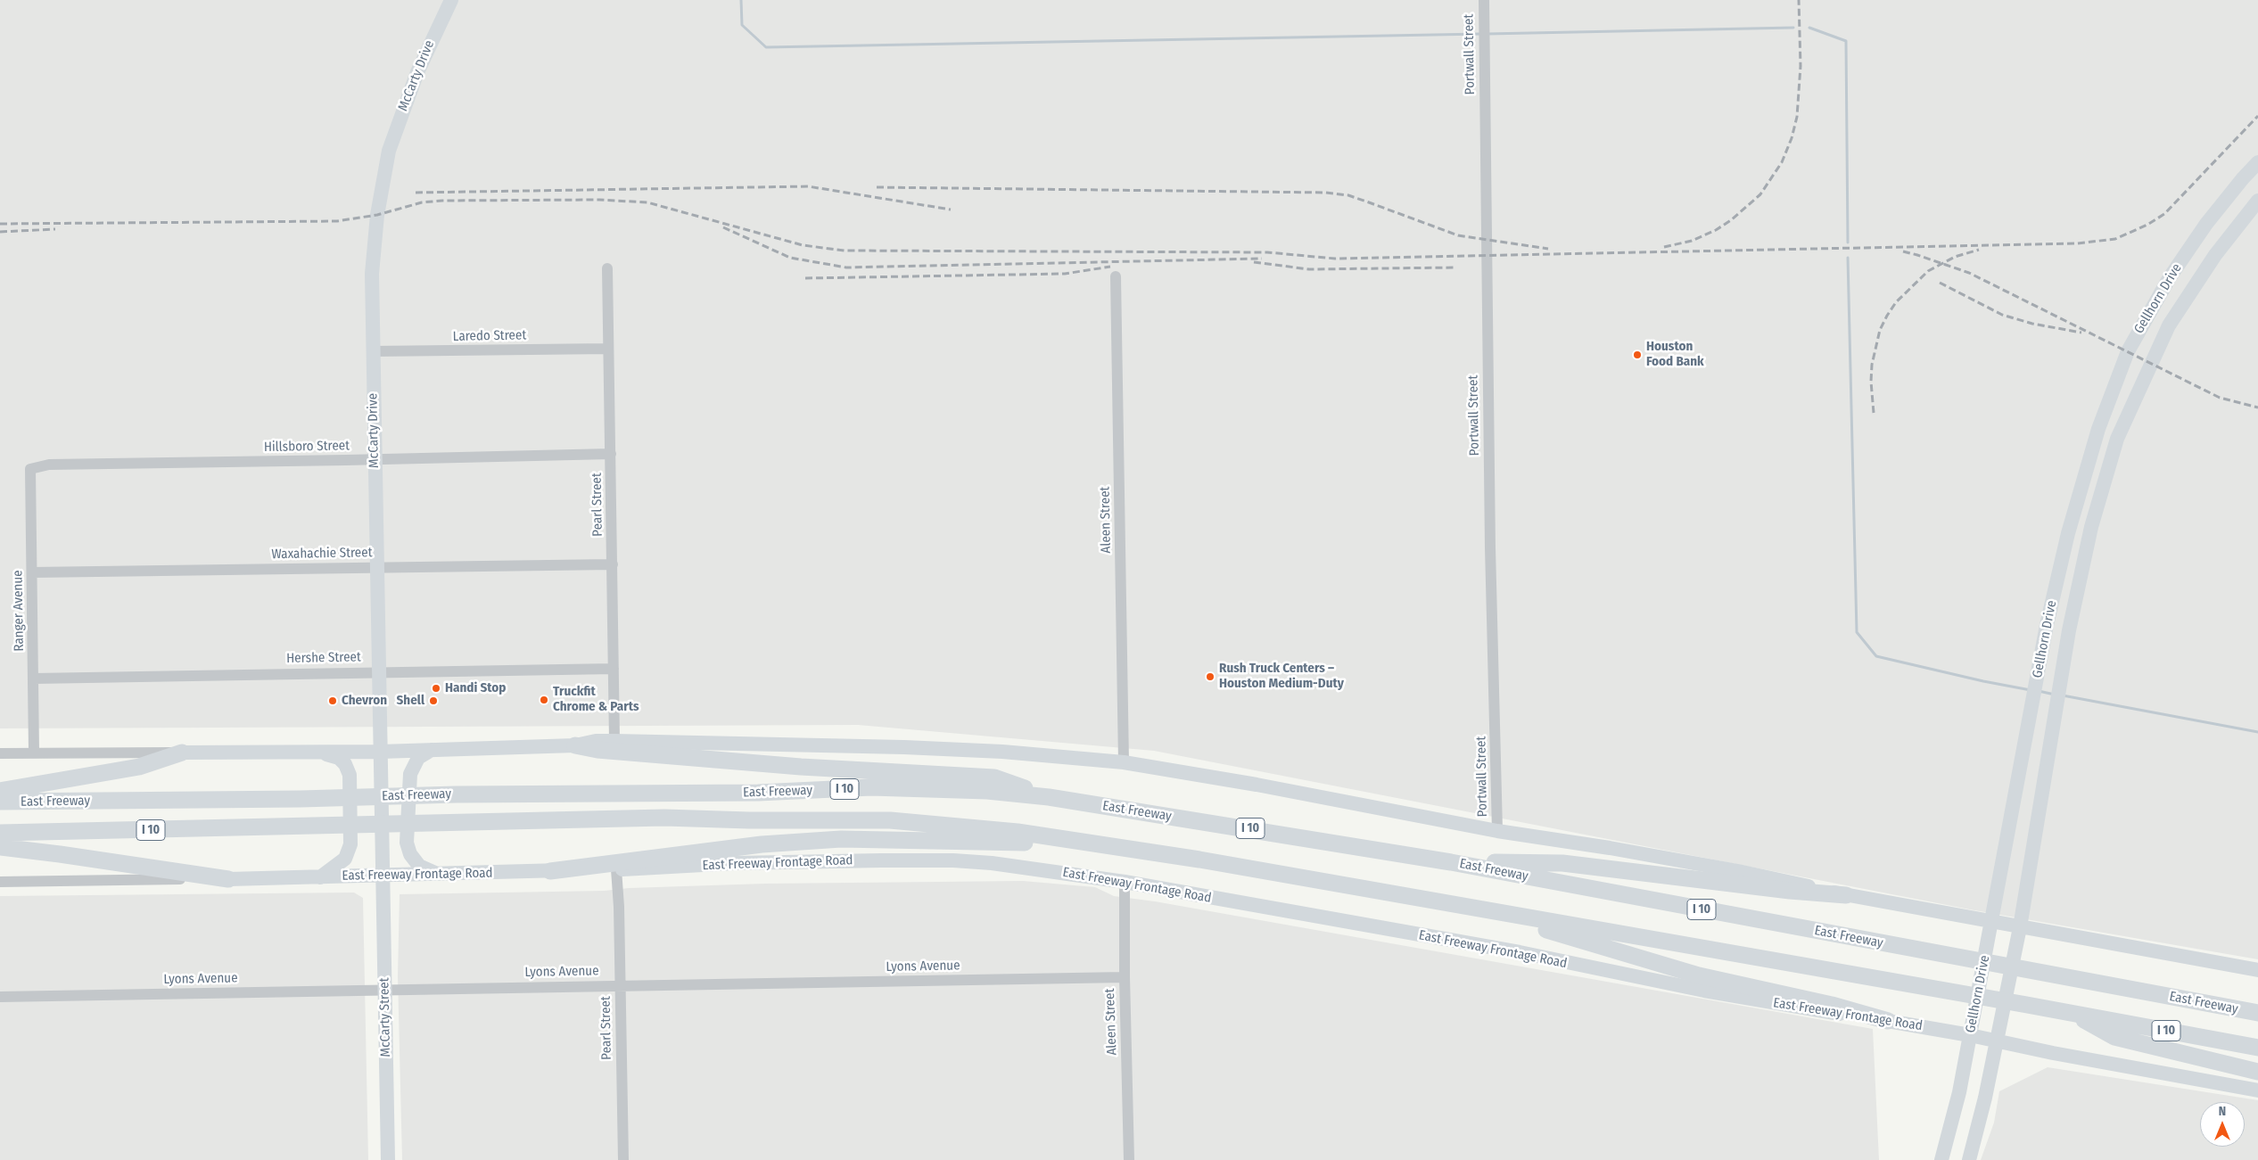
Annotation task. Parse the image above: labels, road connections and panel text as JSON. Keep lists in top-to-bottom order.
{
  "streets": {
    "highway": ["I 10", "East Freeway"],
    "main road": [
      "McCarty Drive",
      "Gellhorn Drive",
      "East Freeway Frontage Road",
      "McCarty Street"
    ],
    "street": [
      "Portwall Street",
      "Laredo Street",
      "Hillsboro Street",
      "Pearl Street",
      "Aleen Street",
      "Waxahachie Street",
      "Ranger Avenue",
      "Hershe Street",
      "Lyons Avenue"
    ]
  },
  "crossings": [
    ["McCarty Drive", "Laredo Street"],
    ["McCarty Drive", "Hillsboro Street"],
    ["McCarty Drive", "Waxahachie Street"],
    ["McCarty Drive", "Hershe Street"],
    ["McCarty Drive", "East Freeway Frontage Road"],
    ["McCarty Drive", "McCarty Street"],
    ["Gellhorn Drive", "East Freeway Frontage Road"],
    ["Laredo Street", "Pearl Street"],
    ["Hillsboro Street", "Pearl Street"],
    ["Hillsboro Street", "Ranger Avenue"],
    ["Pearl Street", "Waxahachie Street"],
    ["Pearl Street", "Hershe Street"],
    ["Pearl Street", "East Freeway Frontage Road"],
    ["Pearl Street", "Lyons Avenue"],
    ["Aleen Street", "East Freeway Frontage Road"],
    ["Aleen Street", "Lyons Avenue"],
    ["Waxahachie Street", "Ranger Avenue"],
    ["Ranger Avenue", "Hershe Street"],
    ["East Freeway Frontage Road", "McCarty Street"],
    ["Lyons Avenue", "McCarty Street"]
  ],
  "places": [
    "Houston Food Bank",
    "Rush Truck Centers – Houston Medium-Duty",
    "Handi Stop",
    "Truckfit Chrome & Parts",
    "Chevron",
    "Shell"
  ],
  "north": "top"
}
